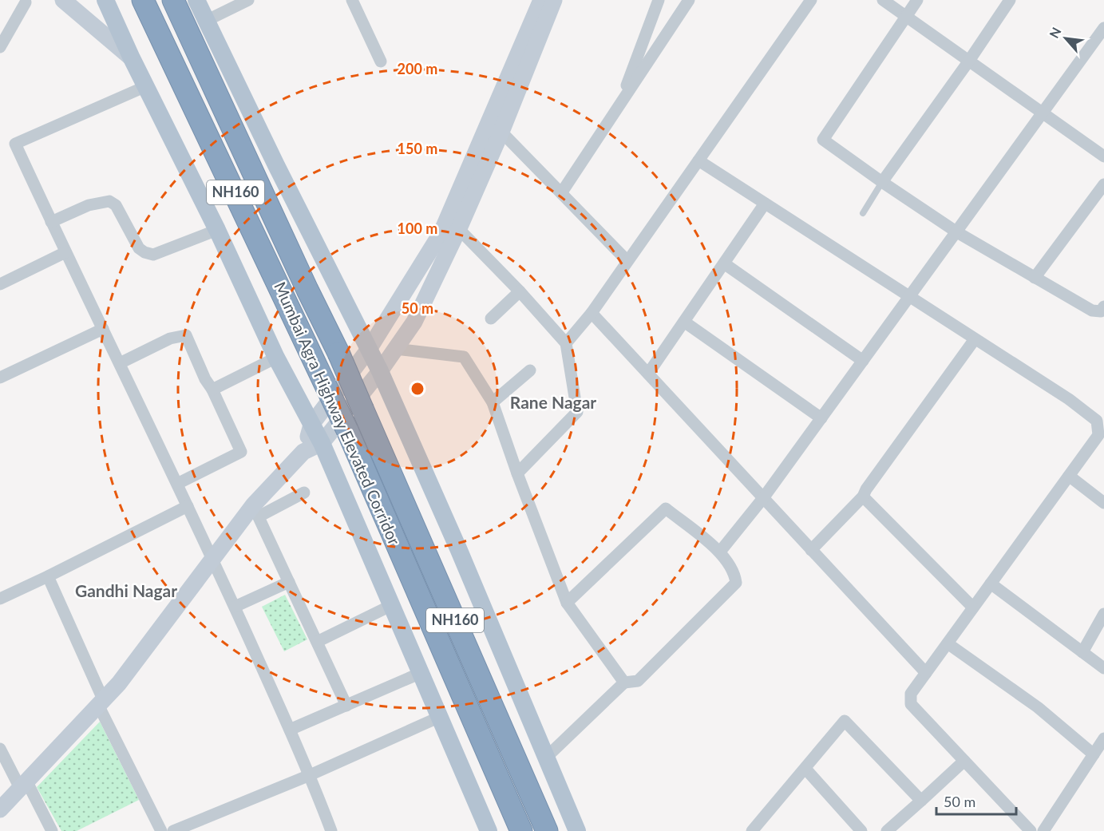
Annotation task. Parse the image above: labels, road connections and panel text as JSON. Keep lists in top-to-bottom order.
{
  "streets": {
    "highway": ["NH160", "Mumbai Agra Highway Elevated Corridor"]
  },
  "districts": ["Rane Nagar", "Gandhi Nagar"],
  "scale_bar": "50 m",
  "north": "top left",
  "rings": [
    "200 m",
    "150 m",
    "100 m",
    "50 m"
  ]
}
